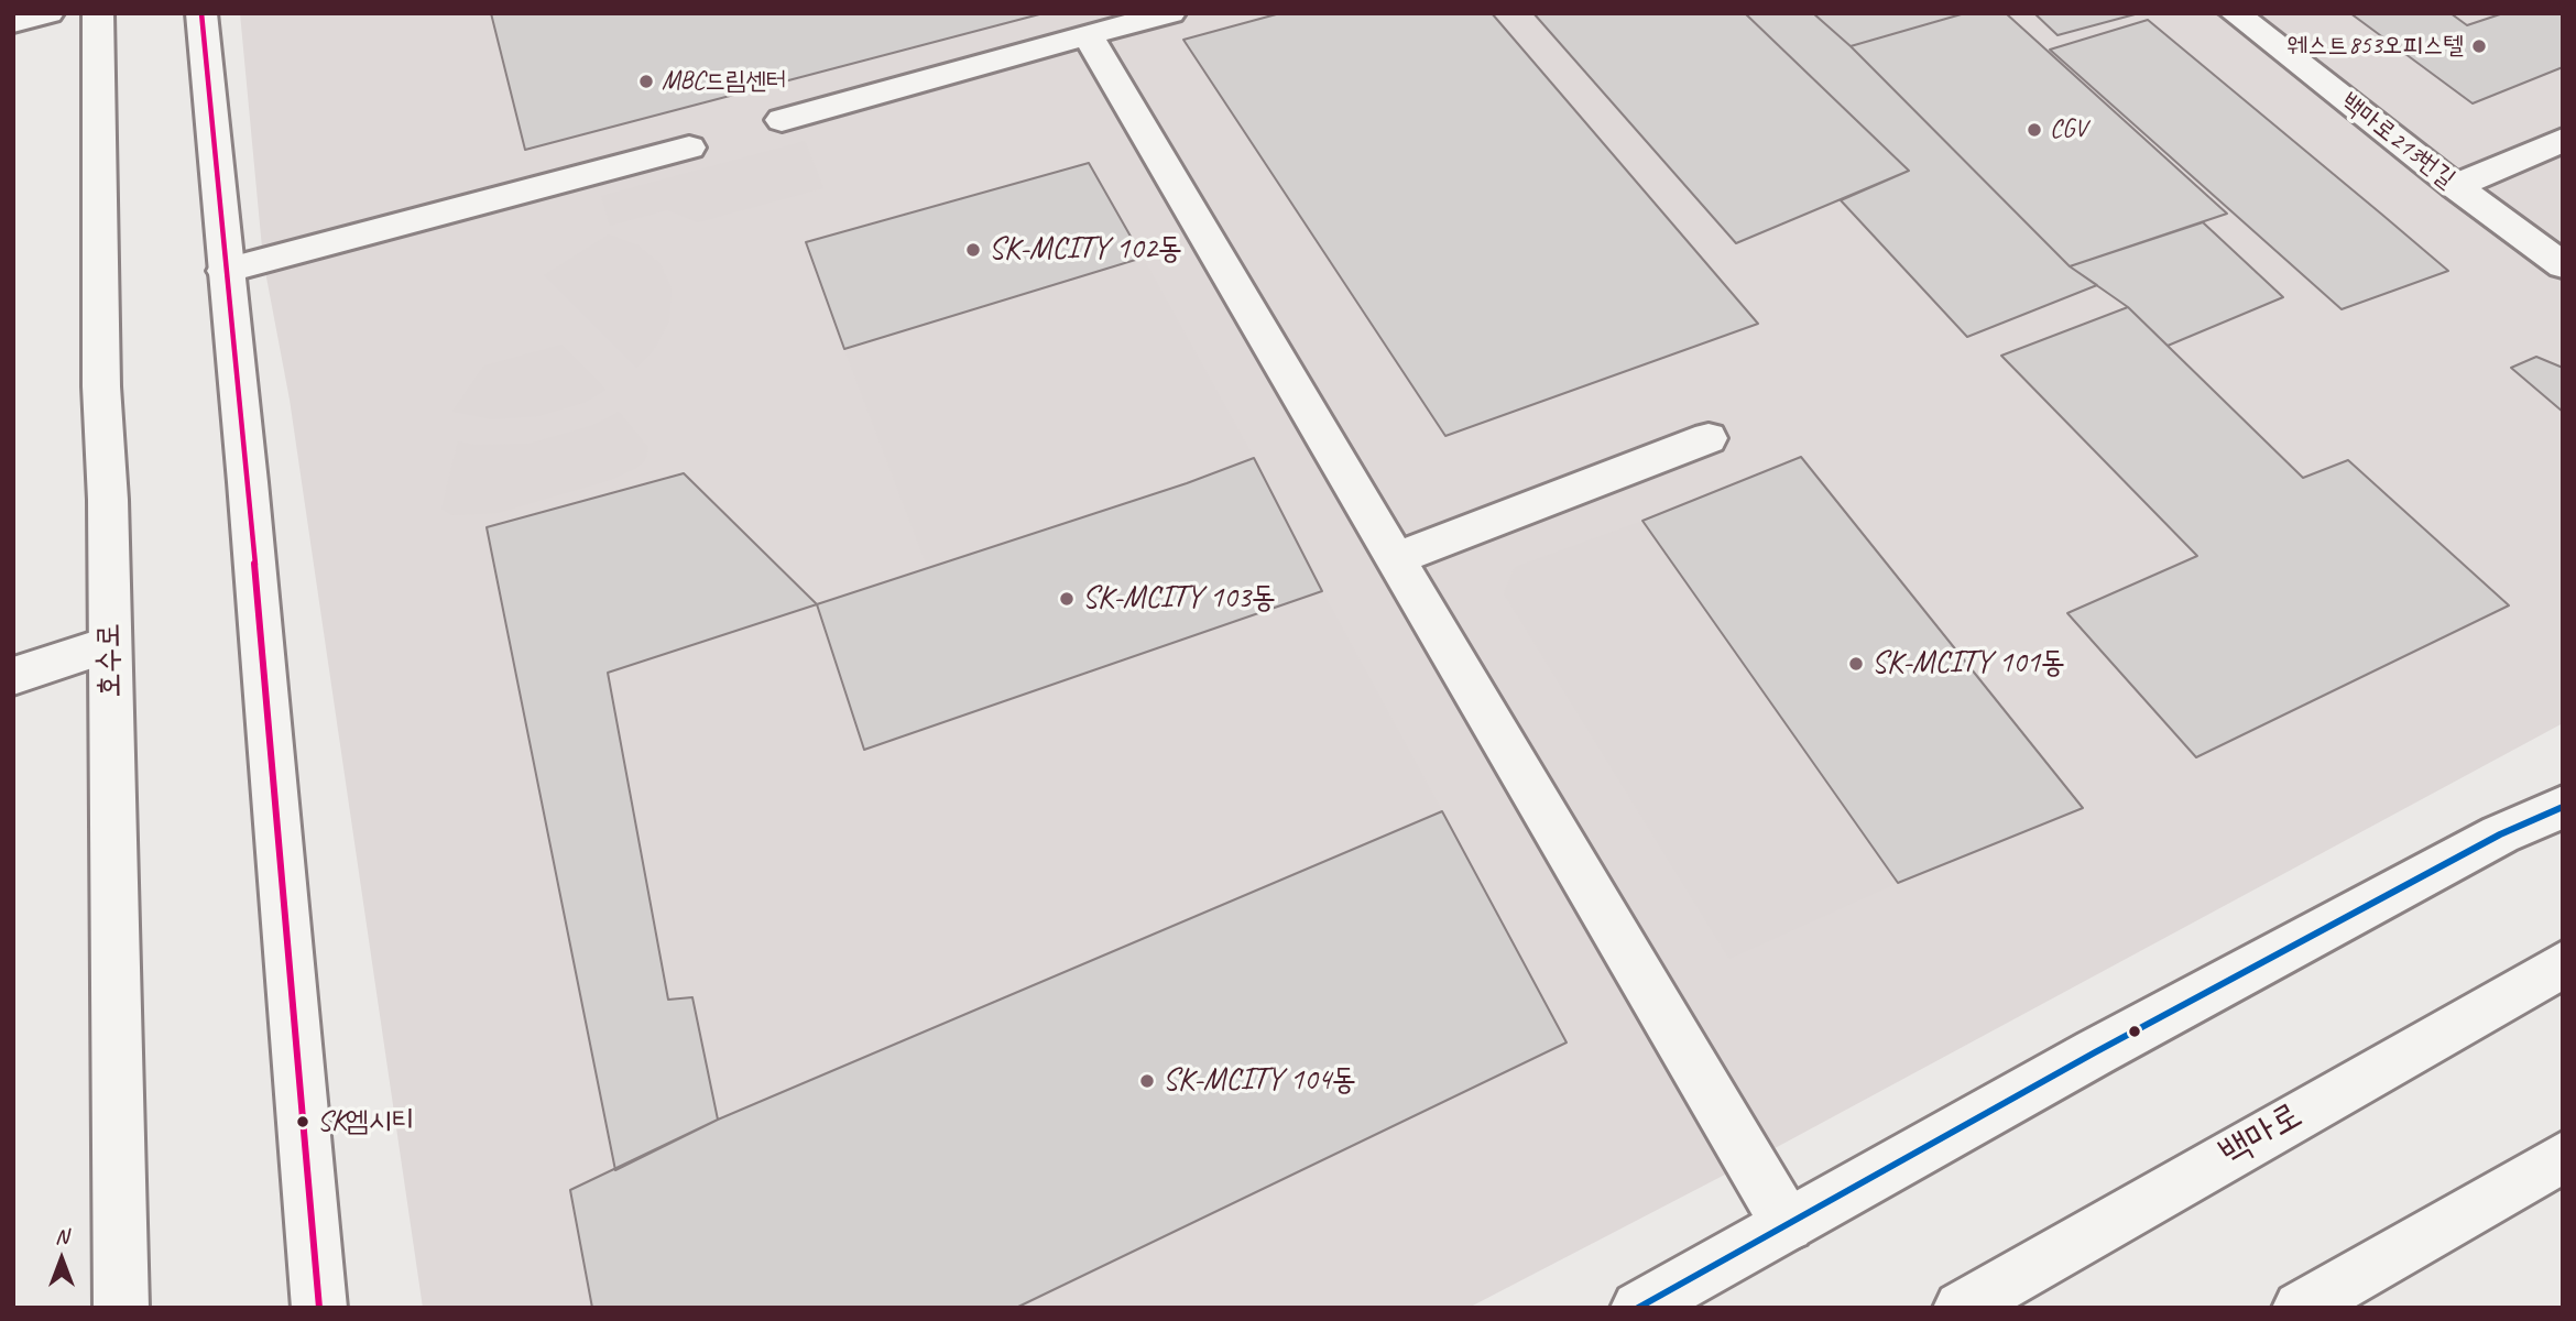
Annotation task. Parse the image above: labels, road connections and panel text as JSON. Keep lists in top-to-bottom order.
{
  "streets": {
    "main road": ["백마로213번길", "호수로", "백마로"]
  },
  "places": [
    "웨스트853오피스텔",
    "MBC드림센터",
    "CGV",
    "SK-MCITY 102동",
    "SK-MCITY 103동",
    "SK-MCITY 101동",
    "SK-MCITY 104동",
    "SK엠시티"
  ],
  "north": "top"
}
